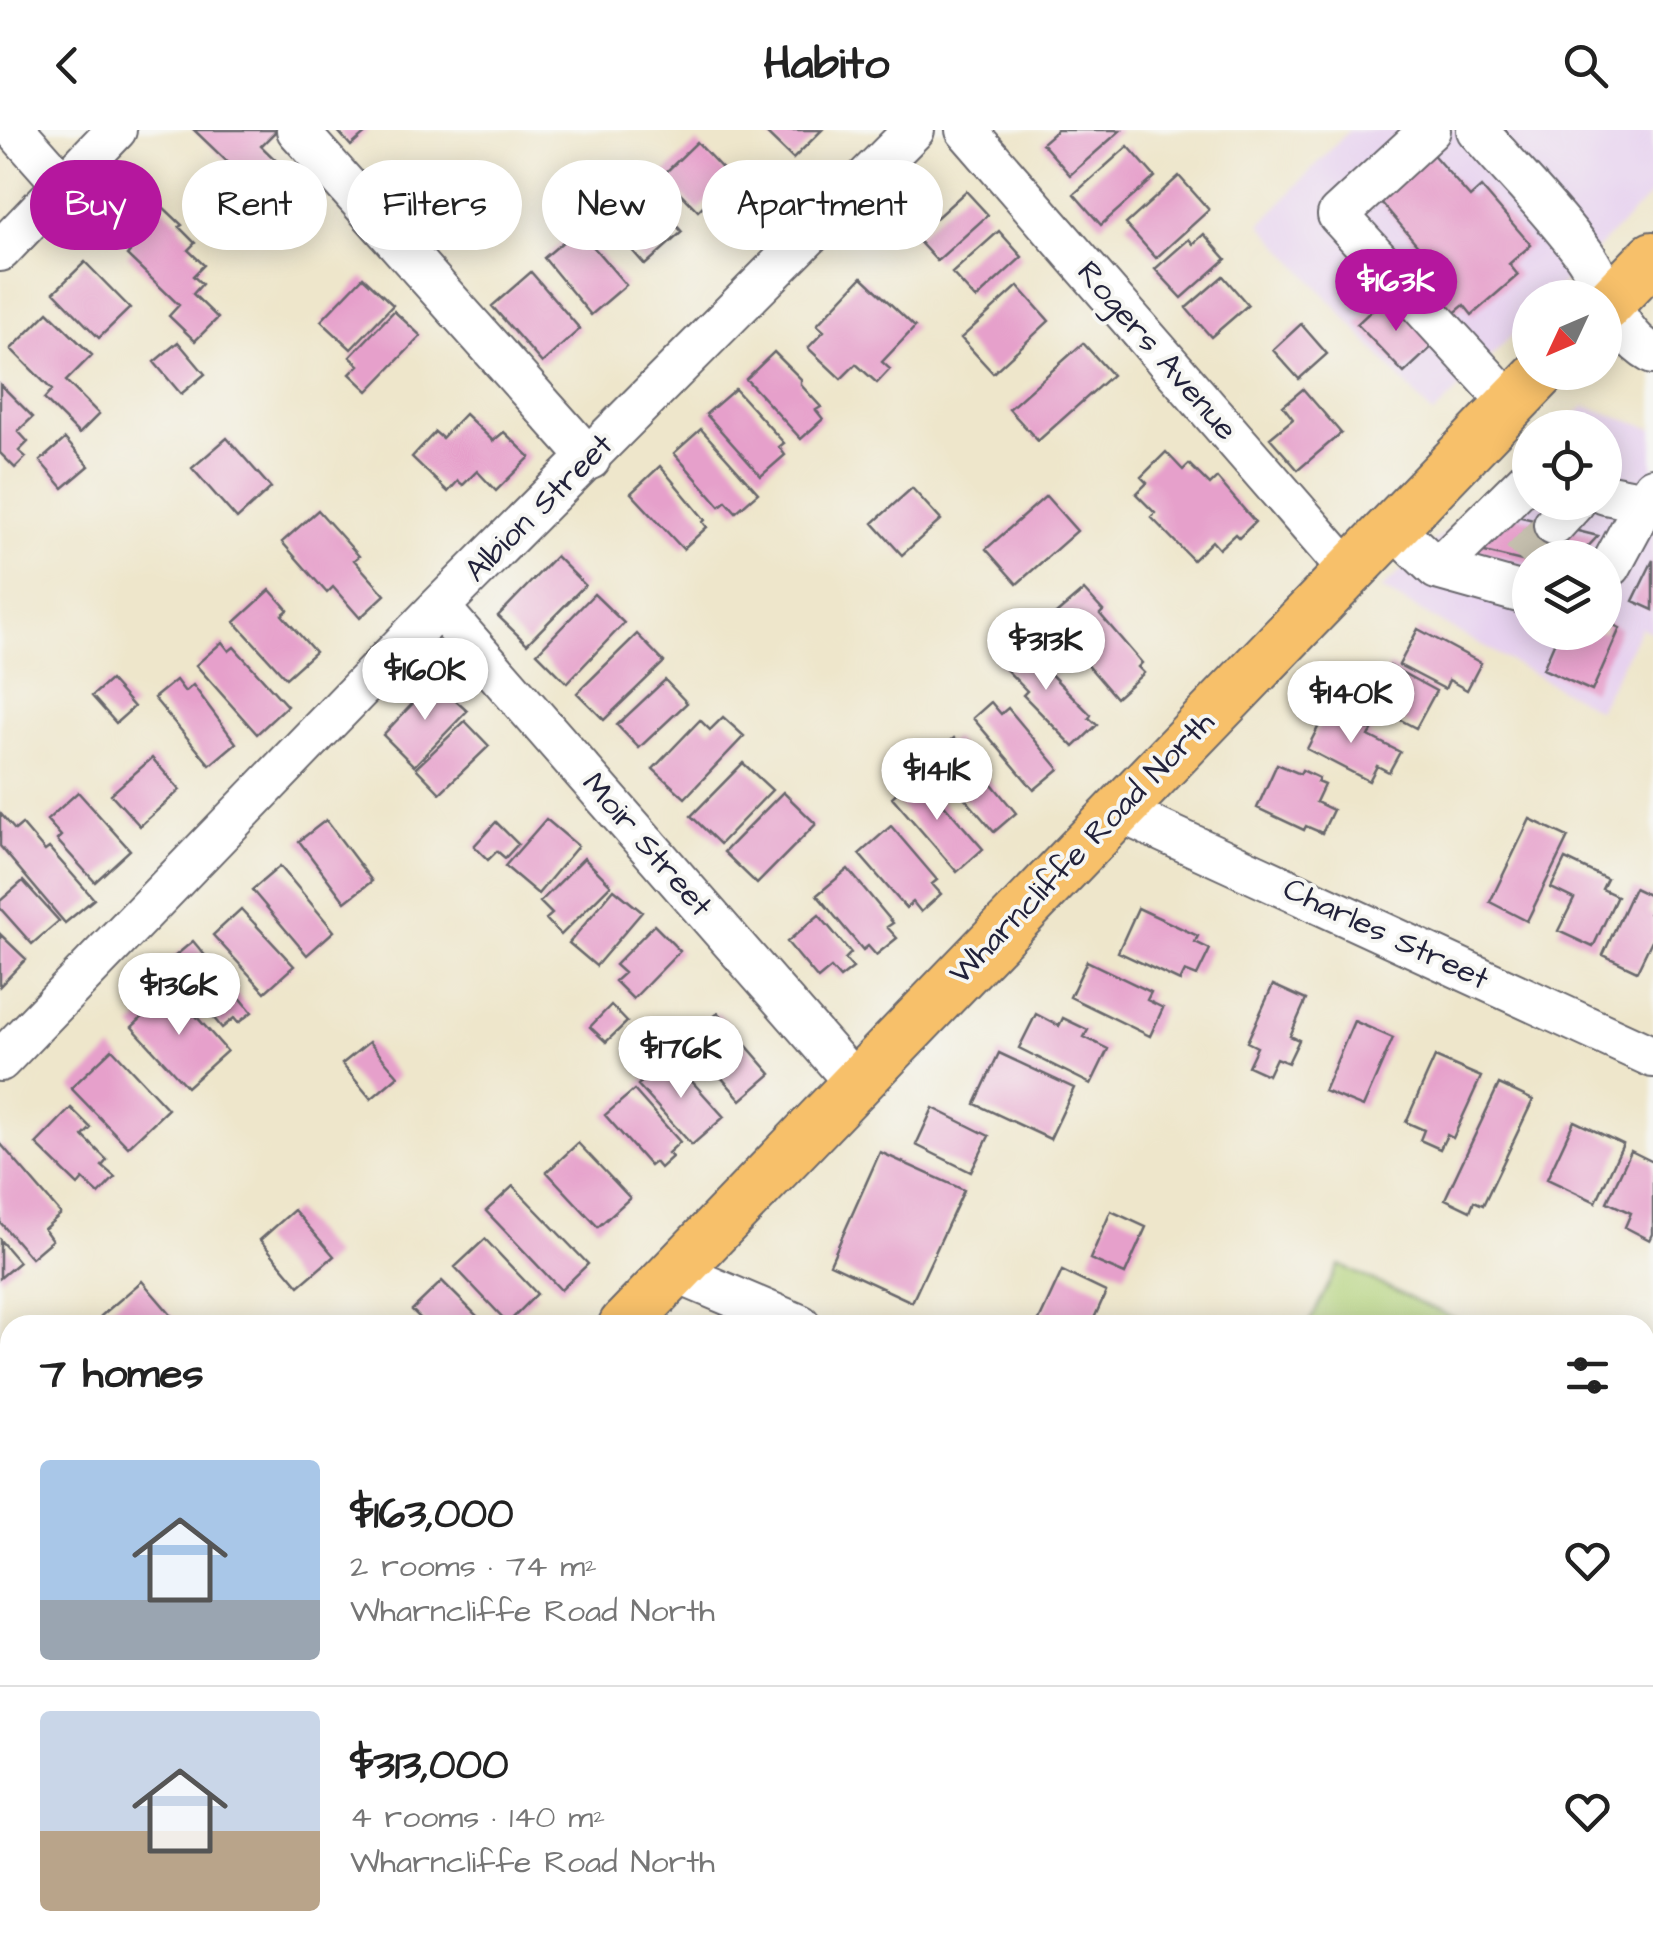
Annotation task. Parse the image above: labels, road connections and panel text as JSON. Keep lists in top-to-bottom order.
{
  "streets": {
    "main road": ["Wharncliffe Road North"],
    "street": [
      "Rogers Avenue",
      "Albion Street",
      "Moir Street",
      "Charles Street"
    ]
  },
  "crossings": [
    ["Rogers Avenue", "Wharncliffe Road North"],
    ["Albion Street", "Moir Street"],
    ["Moir Street", "Wharncliffe Road North"],
    ["Wharncliffe Road North", "Charles Street"]
  ],
  "north": "bottom left",
  "page": {
    "header": "Habito",
    "chip": [
      "Buy",
      "Rent",
      "Filters",
      "New",
      "Apartment"
    ],
    "price": [
      "$163K",
      "$313K",
      "$160K",
      "$140K",
      "$141K",
      "$136K",
      "$176K"
    ],
    "heading": "7 homes",
    "list": [
      {
        "name": "$163,000",
        "note": "2 rooms · 74 m² · Wharncliffe Road North"
      },
      {
        "name": "$313,000",
        "note": "4 rooms · 140 m² · Wharncliffe Road North"
      }
    ]
  }
}
